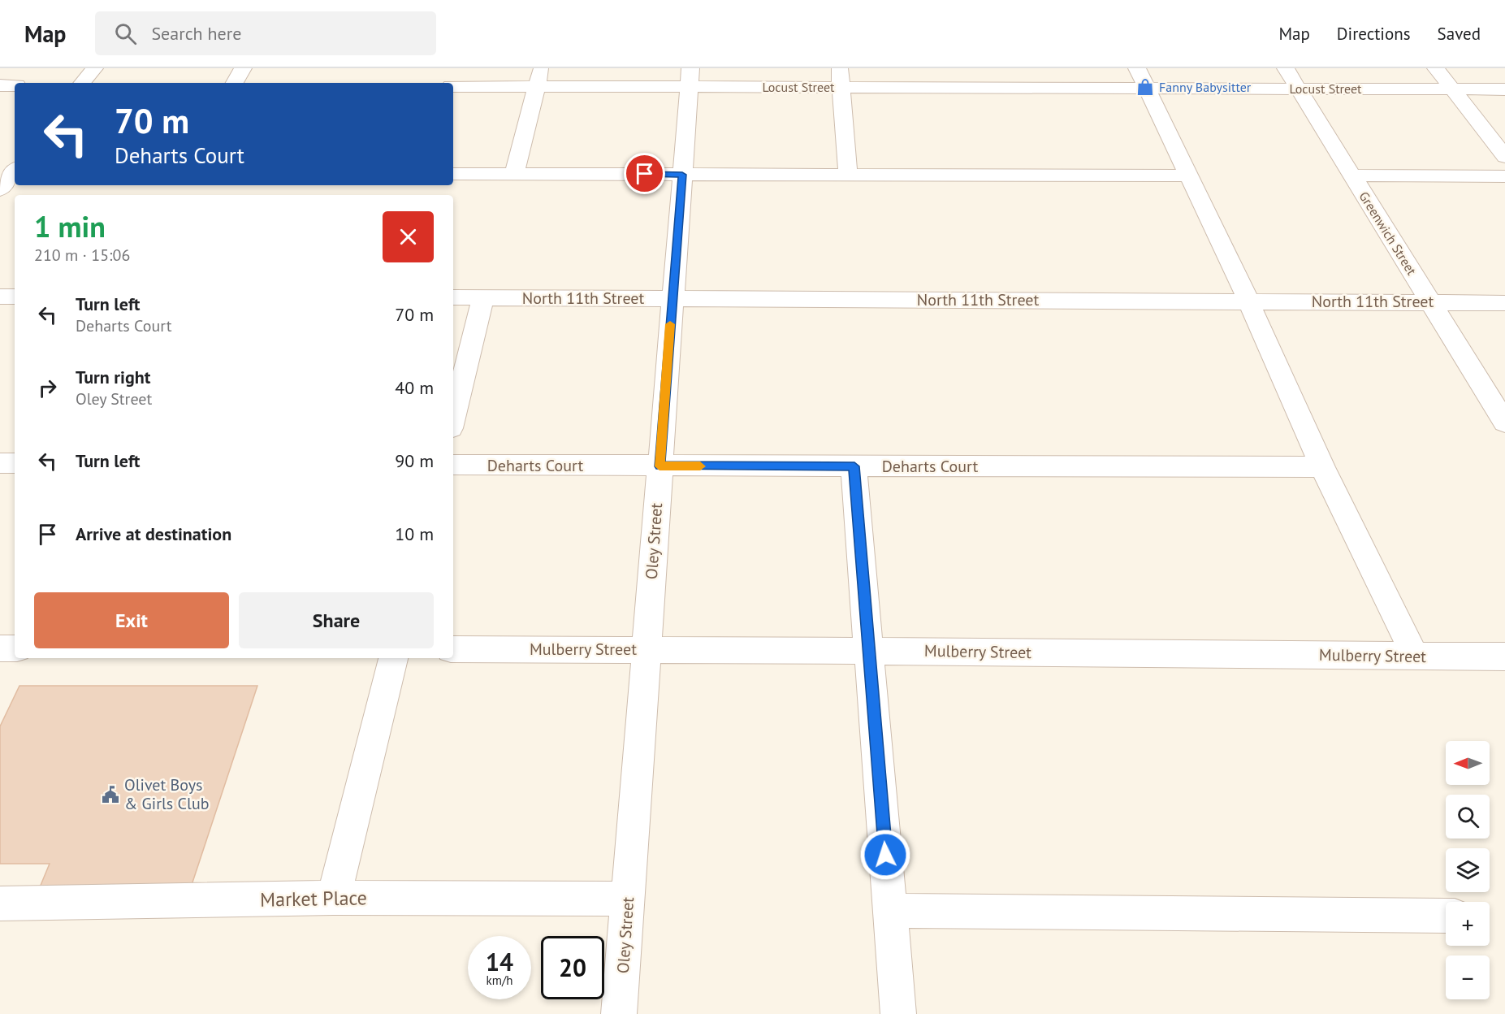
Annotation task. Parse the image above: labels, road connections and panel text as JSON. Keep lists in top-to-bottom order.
{
  "streets": {
    "street": [
      "Locust Street",
      "Greenwich Street",
      "North 11th Street",
      "Deharts Court",
      "Oley Street",
      "Mulberry Street",
      "Market Place"
    ]
  },
  "crossings": [
    ["Locust Street", "Greenwich Street"],
    ["Locust Street", "Oley Street"],
    ["Greenwich Street", "North 11th Street"],
    ["North 11th Street", "Oley Street"],
    ["Deharts Court", "Oley Street"],
    ["Oley Street", "Mulberry Street"],
    ["Oley Street", "Market Place"]
  ],
  "places": {
    "shop": ["Fanny Babysitter"],
    "public building": ["Olivet Boys & Girls Club"]
  },
  "north": "left",
  "page": {
    "header": "Map",
    "search": "Search here",
    "nav": ["Map", "Directions", "Saved"],
    "turn": ["70 m", "Deharts Court"],
    "heading": ["1 min", "210 m · 15:06"],
    "list": [
      {
        "name": "Turn left",
        "note": "Deharts Court",
        "value": "70 m"
      },
      {
        "name": "Turn right",
        "note": "Oley Street",
        "value": "40 m"
      },
      {
        "name": "Turn left",
        "value": "90 m"
      },
      {
        "name": "Arrive at destination",
        "value": "10 m"
      }
    ],
    "buttons": ["Exit", "Share"],
    "map_buttons": ["+", "−"],
    "speed": "14 km/h",
    "limit": "20"
  }
}
